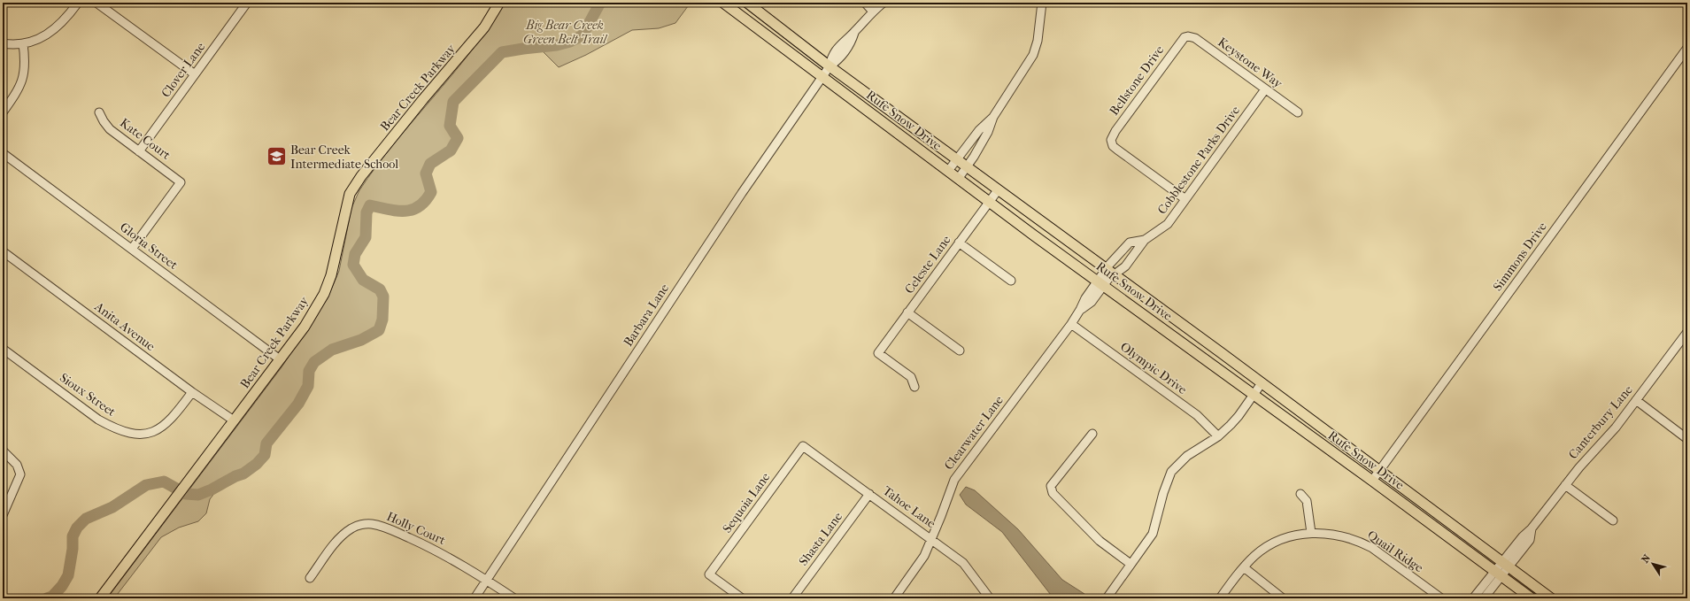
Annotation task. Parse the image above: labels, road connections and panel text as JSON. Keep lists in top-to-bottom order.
{
  "streets": {
    "main road": ["Bear Creek Parkway", "Rufe Snow Drive"],
    "street": [
      "Keystone Way",
      "Clover Lane",
      "Bellstone Drive",
      "Kate Court",
      "Cobblestone Parks Drive",
      "Gloria Street",
      "Simmons Drive",
      "Celeste Lane",
      "Barbara Lane",
      "Anita Avenue",
      "Olympic Drive",
      "Sioux Street",
      "Canterbury Lane",
      "Clearwater Lane",
      "Sequoia Lane",
      "Tahoe Lane",
      "Holly Court",
      "Shasta Lane",
      "Quail Ridge"
    ]
  },
  "crossings": [
    ["Keystone Way", "Bellstone Drive"],
    ["Keystone Way", "Cobblestone Parks Drive"],
    ["Clover Lane", "Kate Court"],
    ["Bellstone Drive", "Cobblestone Parks Drive"],
    ["Bear Creek Parkway", "Gloria Street"],
    ["Bear Creek Parkway", "Anita Avenue"],
    ["Rufe Snow Drive", "Cobblestone Parks Drive"],
    ["Rufe Snow Drive", "Simmons Drive"],
    ["Rufe Snow Drive", "Celeste Lane"],
    ["Rufe Snow Drive", "Barbara Lane"],
    ["Rufe Snow Drive", "Canterbury Lane"],
    ["Rufe Snow Drive", "Clearwater Lane"],
    ["Kate Court", "Gloria Street"],
    ["Cobblestone Parks Drive", "Clearwater Lane"],
    ["Barbara Lane", "Holly Court"],
    ["Anita Avenue", "Sioux Street"],
    ["Olympic Drive", "Clearwater Lane"],
    ["Clearwater Lane", "Tahoe Lane"],
    ["Sequoia Lane", "Tahoe Lane"],
    ["Tahoe Lane", "Shasta Lane"]
  ],
  "parks": ["Big Bear Creek Green Belt Trail"],
  "places": {
    "school or university": ["Bear Creek Intermediate School"]
  },
  "north": "top left"
}
